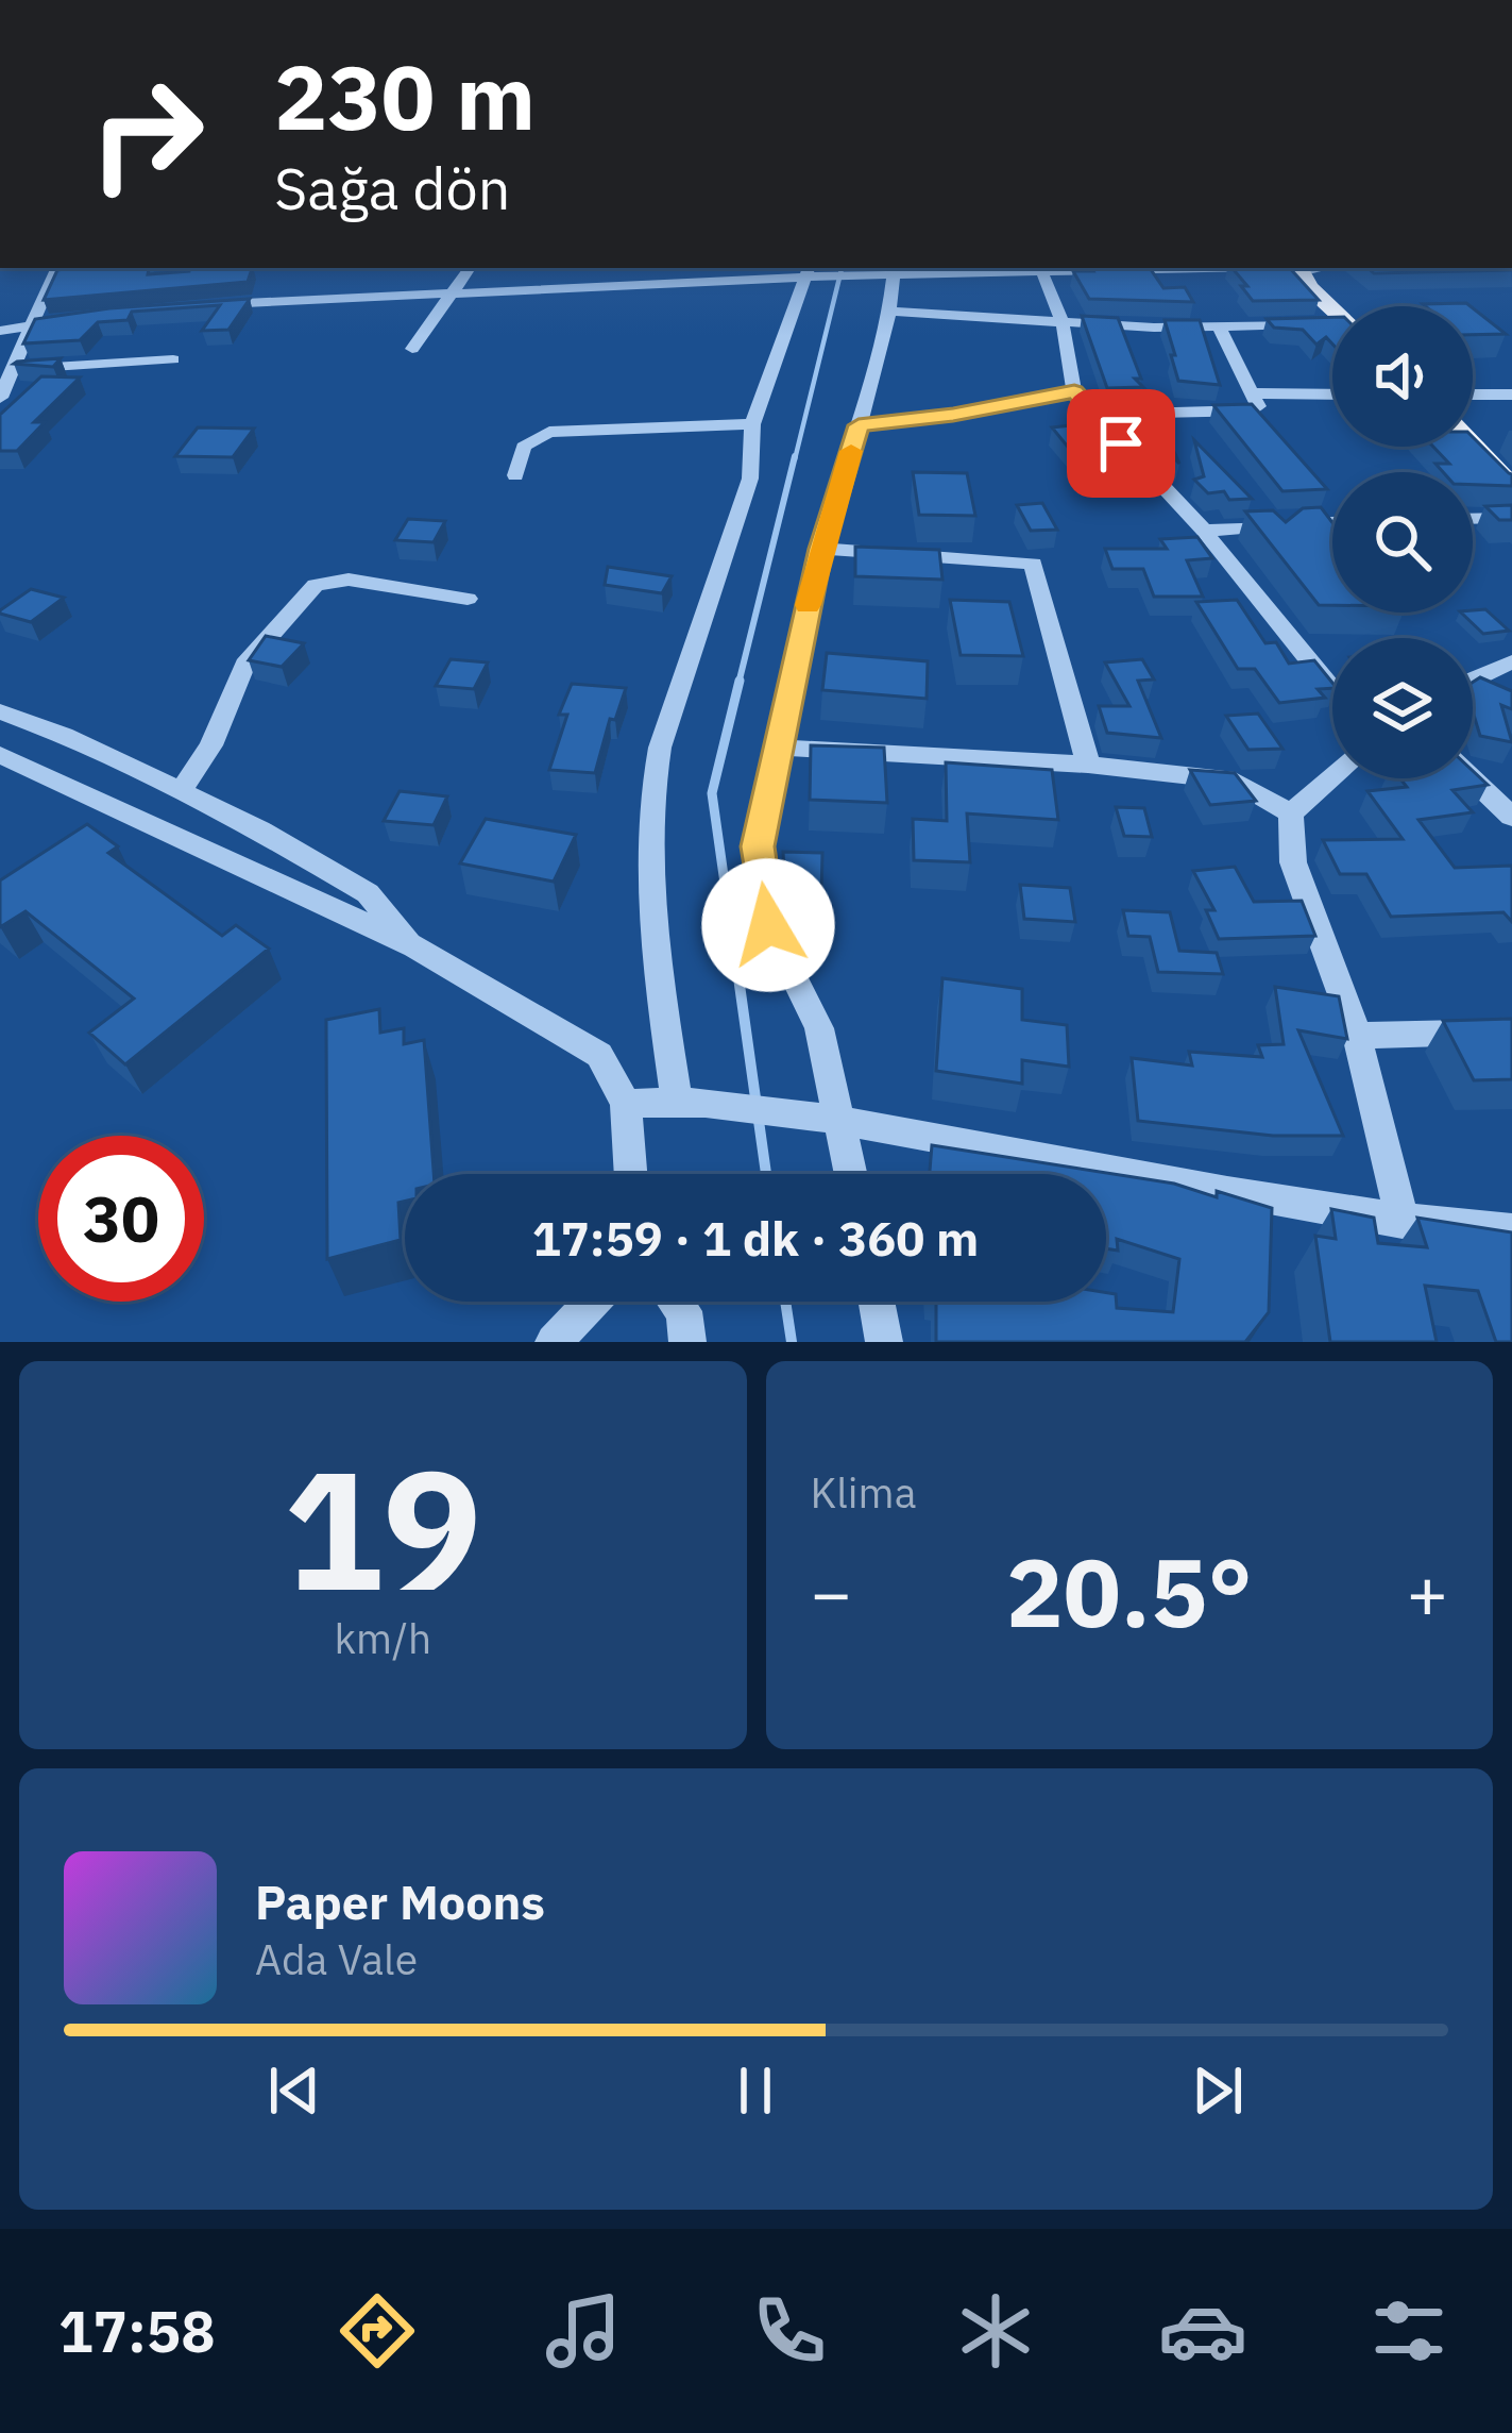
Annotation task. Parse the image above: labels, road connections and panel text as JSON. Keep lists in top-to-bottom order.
{
  "page": {
    "turn": ["230 m", "Sağa dön"],
    "limit": "30",
    "trip": "17:59 · 1 dk · 360 m",
    "tile": [
      ["19", "km/h"],
      "Klima"
    ],
    "heat": ["−", "20.5°", "+"],
    "song": ["Paper Moons", "Ada Vale"],
    "tabs": "17:58"
  }
}
